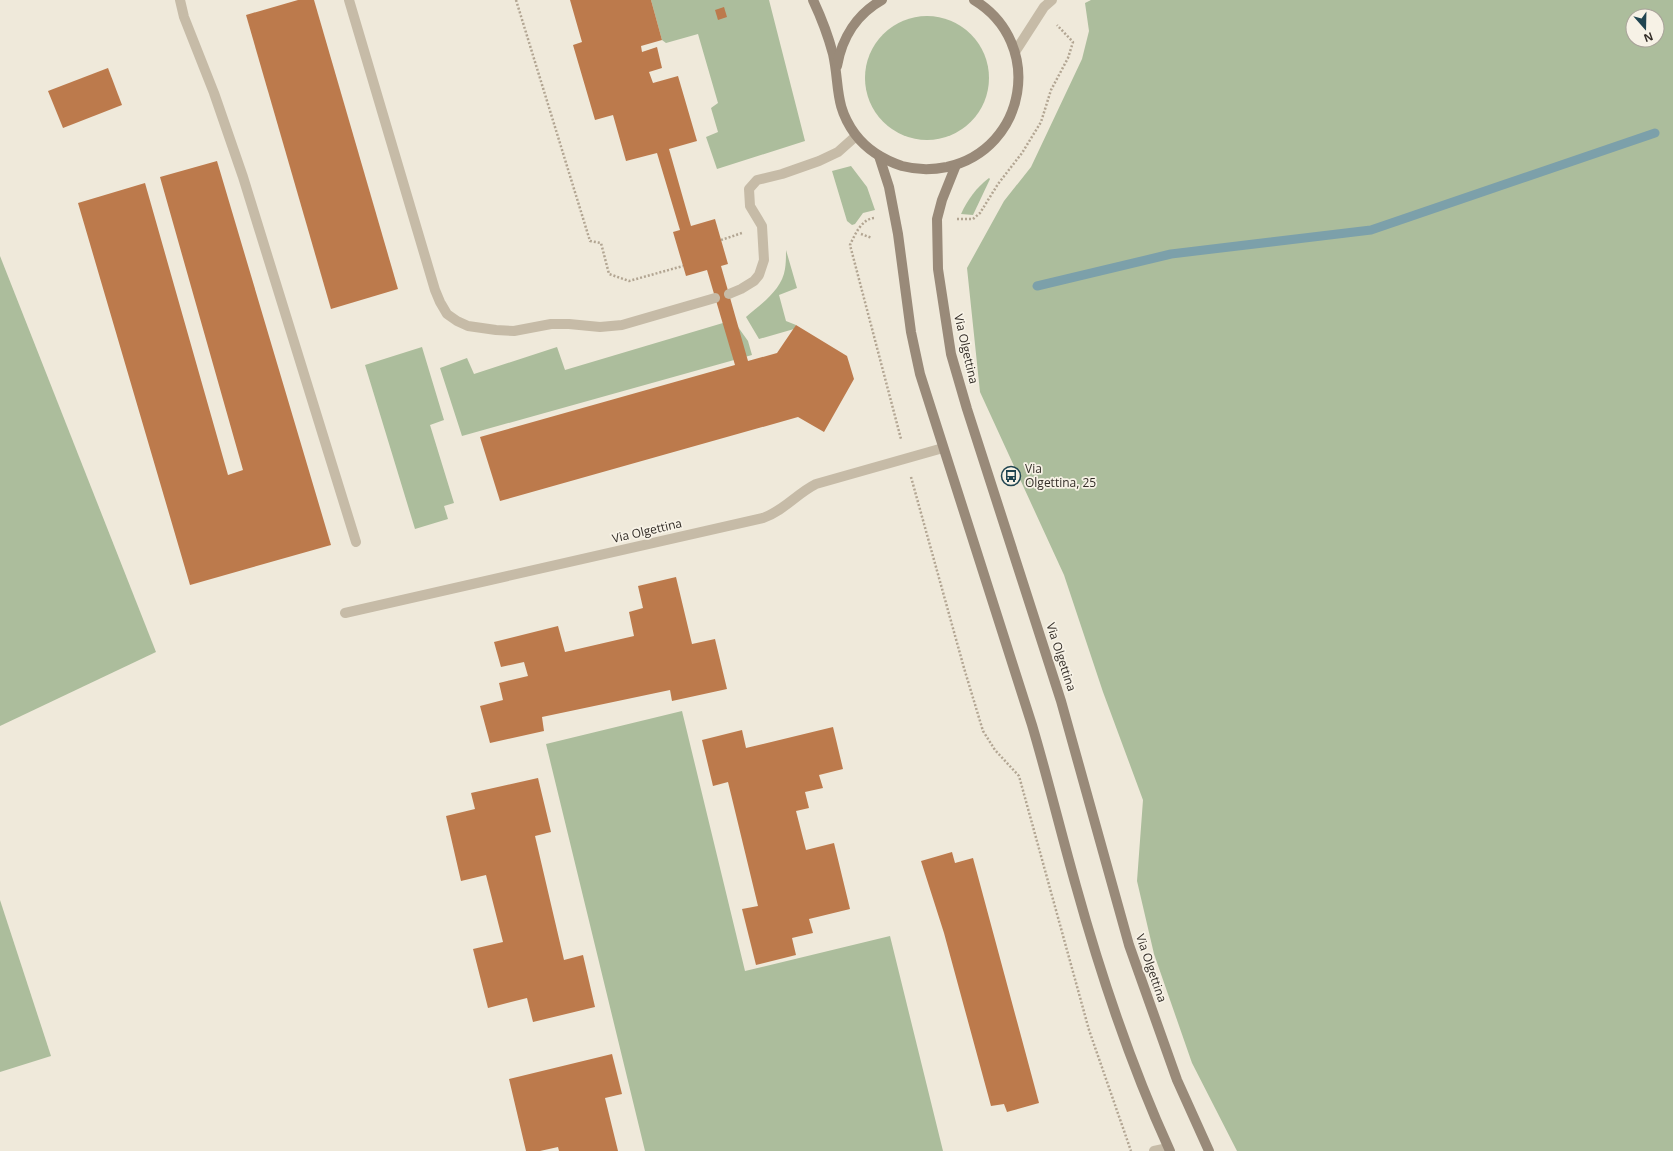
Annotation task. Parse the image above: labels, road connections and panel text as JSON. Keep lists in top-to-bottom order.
{
  "streets": {
    "street": ["Via Olgettina"]
  },
  "places": {
    "bus stop": ["Via Olgettina, 25"]
  },
  "north": "bottom"
}
